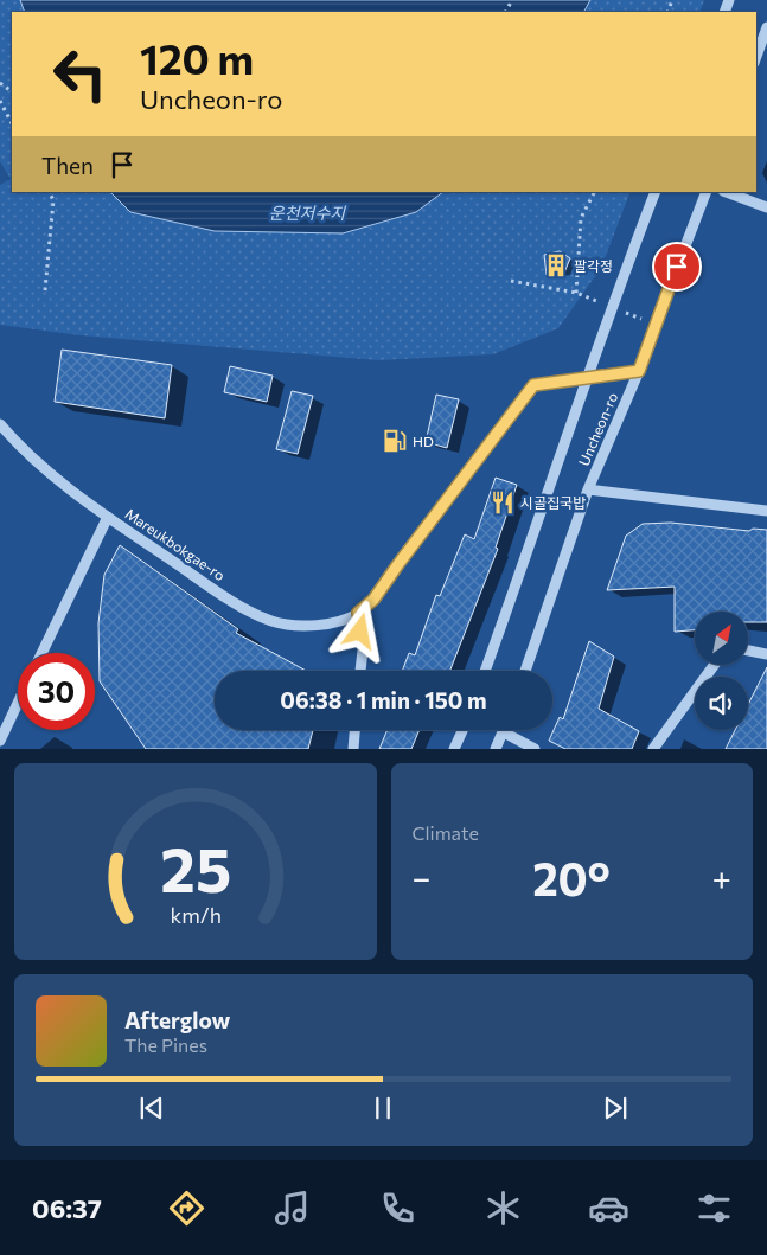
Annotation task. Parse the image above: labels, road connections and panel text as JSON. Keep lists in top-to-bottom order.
{
  "streets": {
    "street": ["Uncheon-ro", "Mareukbokgae-ro"]
  },
  "crossings": [
    ["Uncheon-ro", "Mareukbokgae-ro"]
  ],
  "water": ["운천저수지"],
  "places": {
    "building": ["팔각정"],
    "fuel station": ["HD"],
    "restaurant": ["시골집국밥"]
  },
  "north": "top right",
  "page": {
    "turn": ["120 m", "Uncheon-ro"],
    "then": "Then",
    "limit": "30",
    "trip": "06:38 · 1 min · 150 m",
    "tile": "Climate",
    "heat": ["−", "20°", "+"],
    "song": ["Afterglow", "The Pines"],
    "tabs": "06:37",
    "gauge": ["25", "km/h"]
  }
}
